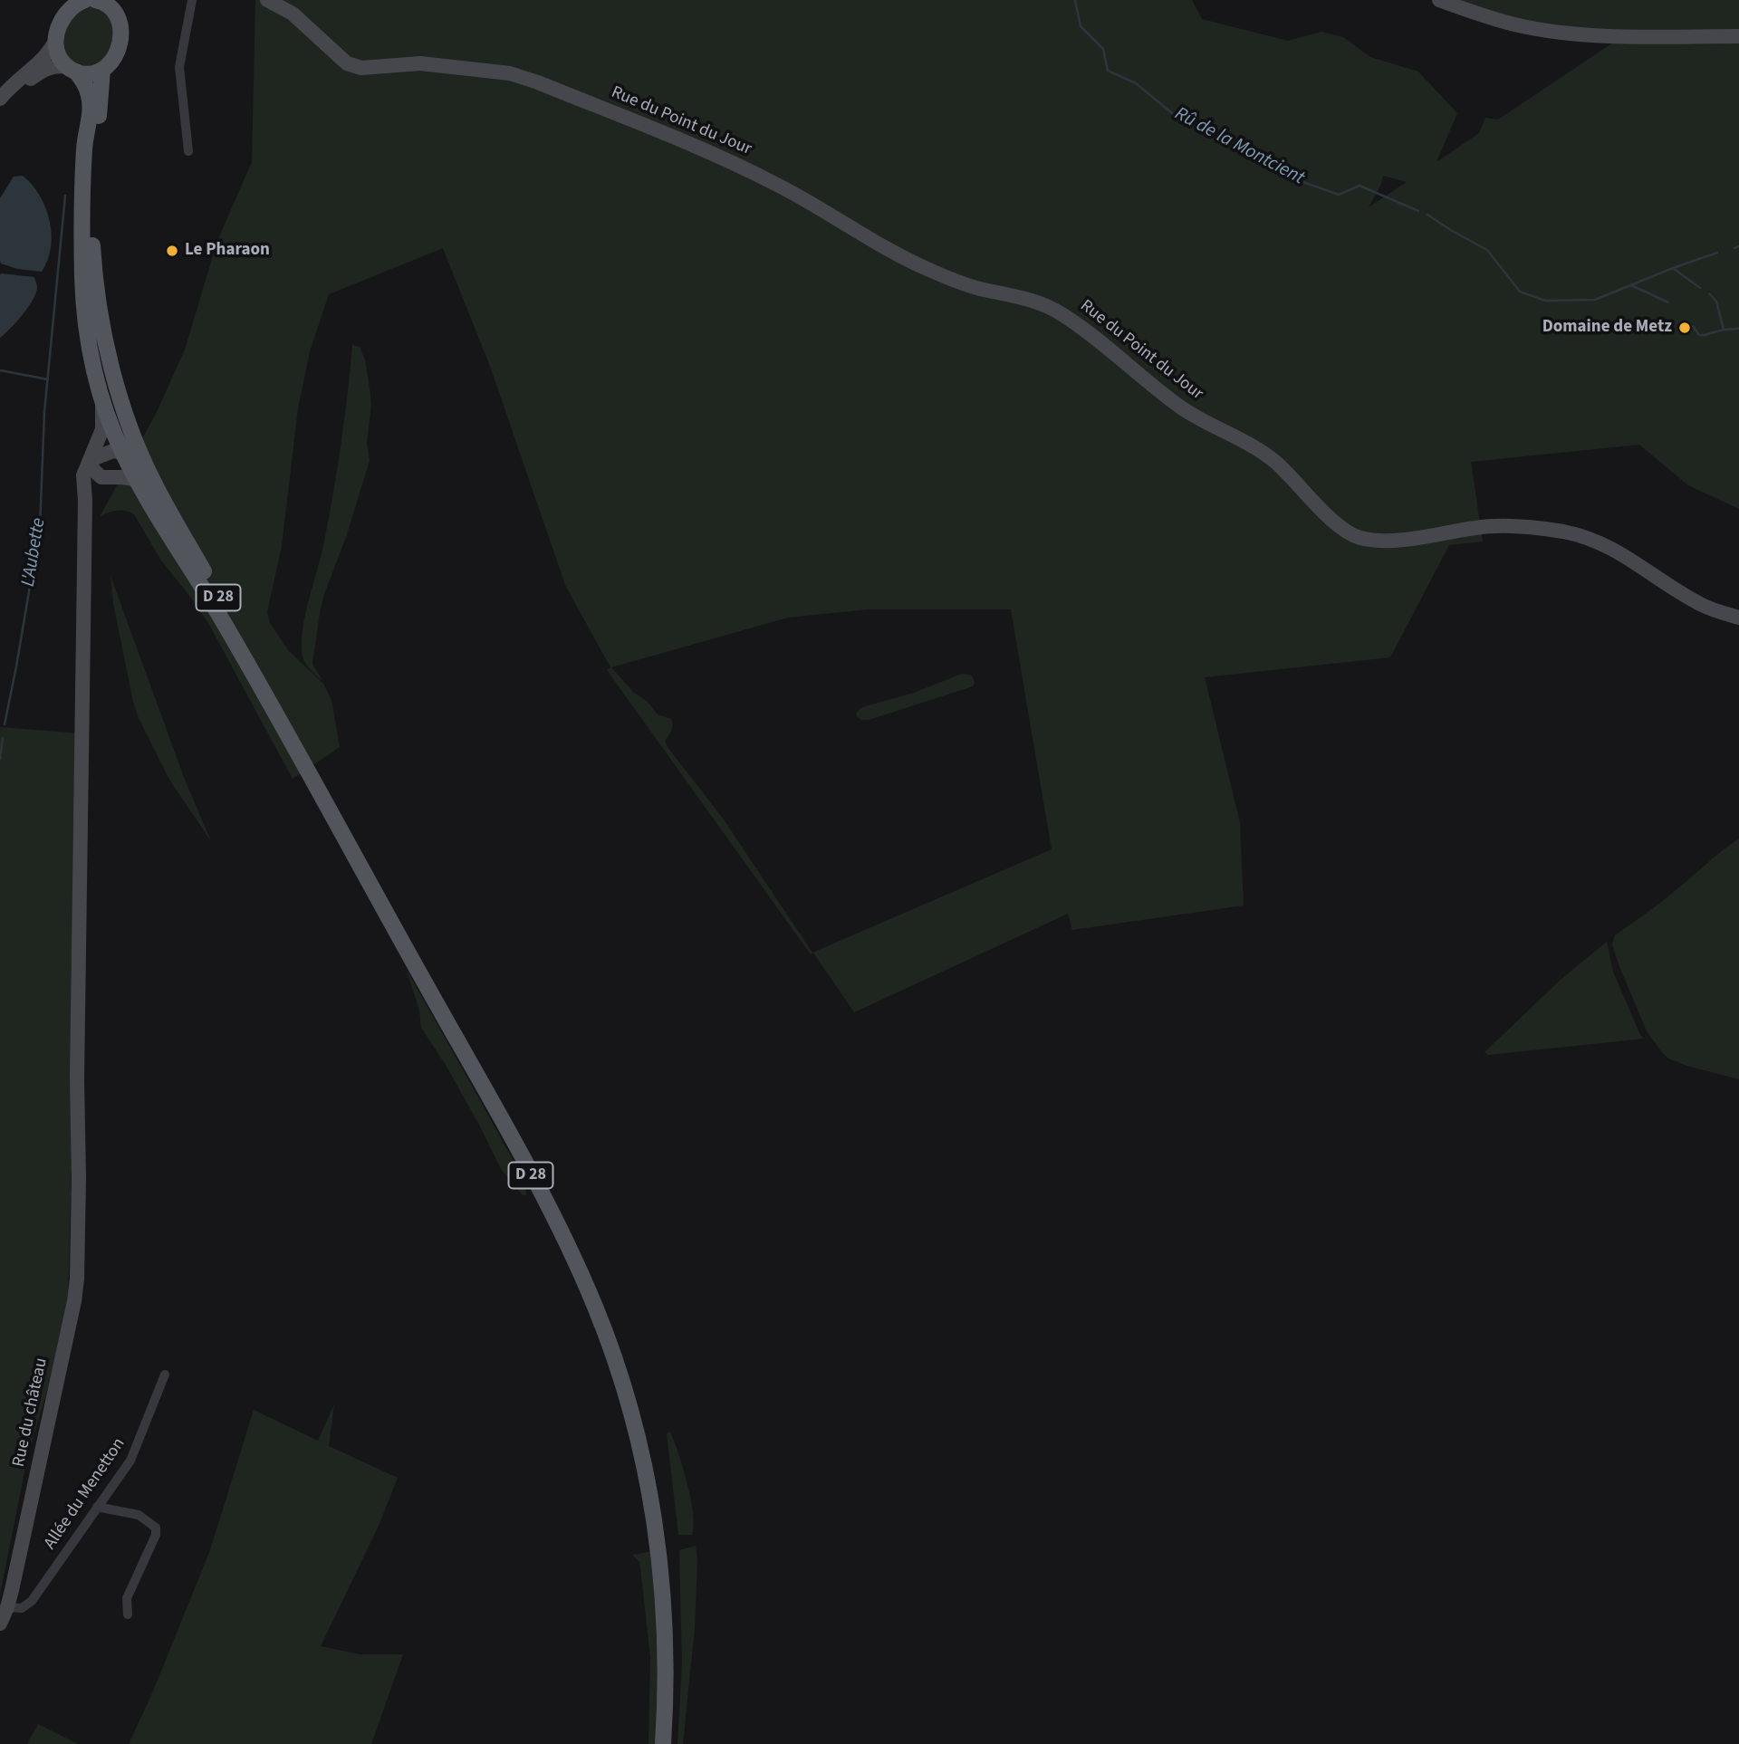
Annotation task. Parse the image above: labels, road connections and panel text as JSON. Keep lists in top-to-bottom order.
{
  "streets": {
    "main road": ["D 28"],
    "street": ["Rue du Point du Jour", "Rue du château", "Allée du Menetton"]
  },
  "crossings": [
    ["D 28", "Rue du château"],
    ["Rue du château", "Allée du Menetton"]
  ],
  "water": ["Rû de la Montcient", "L'Aubette"],
  "places": ["Le Pharaon", "Domaine de Metz"]
}
